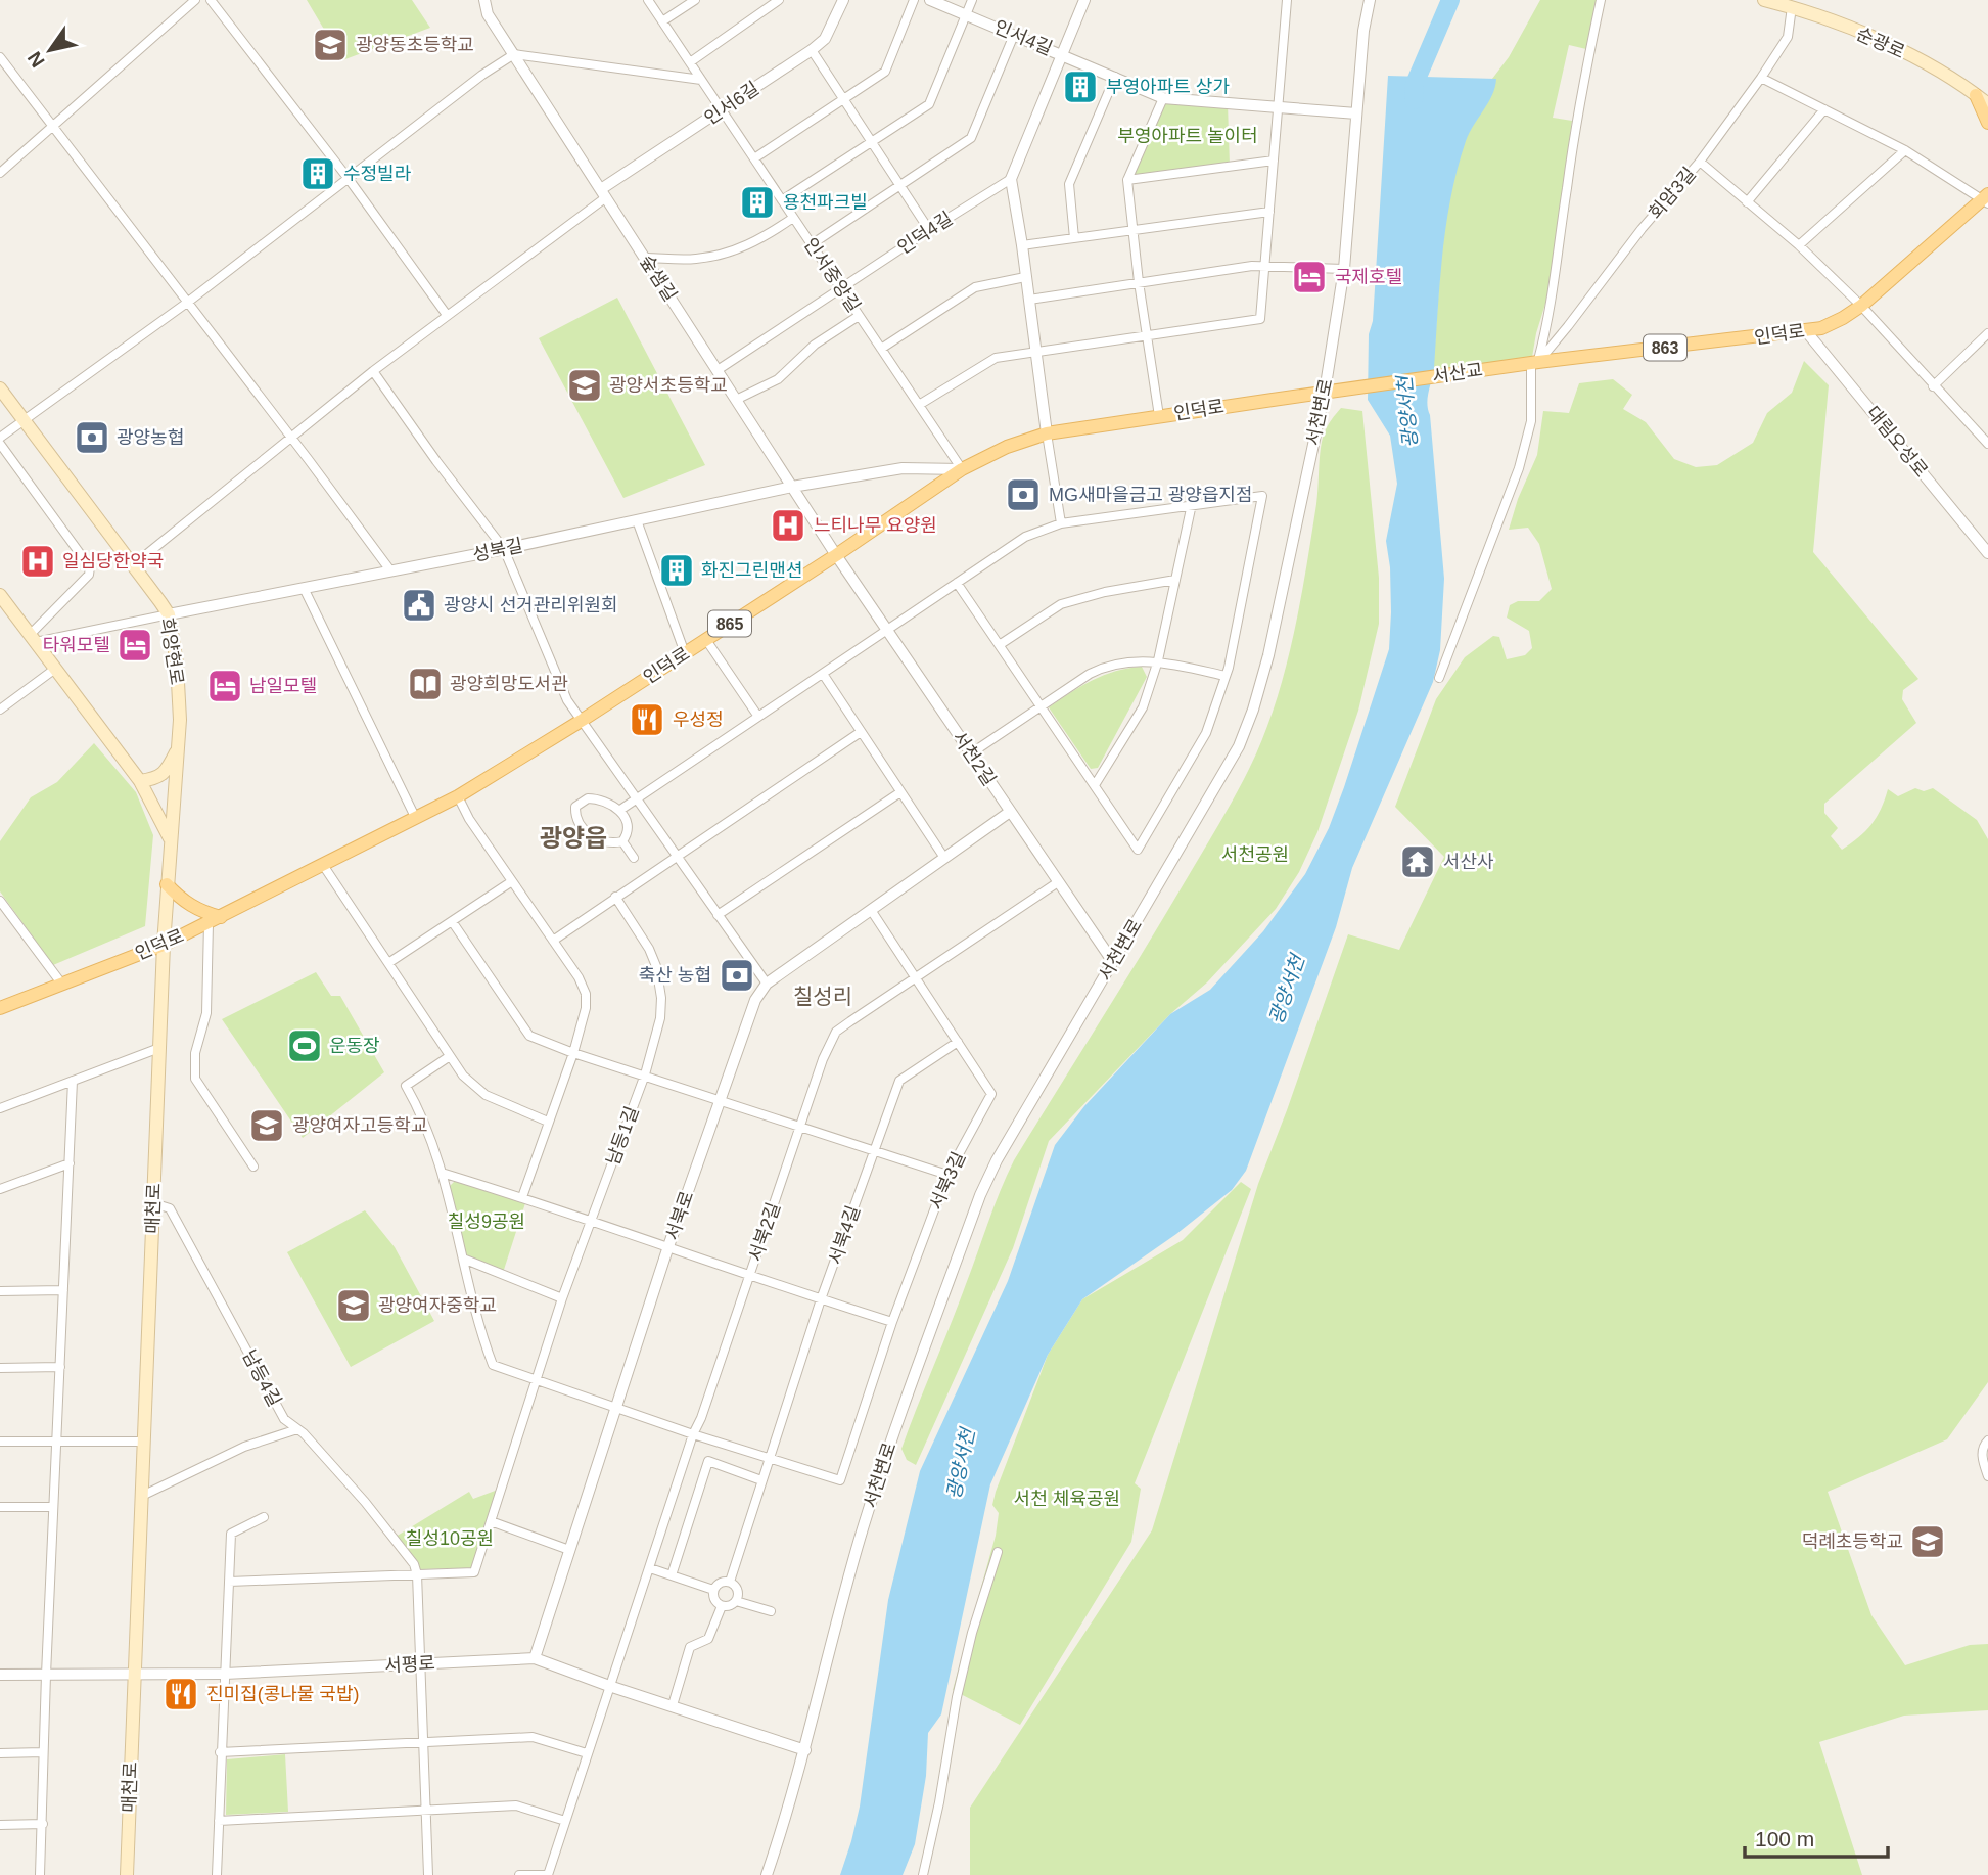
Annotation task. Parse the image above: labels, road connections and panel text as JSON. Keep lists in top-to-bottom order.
{
  "streets": {
    "main road": [
      "순광로",
      "인덕로",
      "863",
      "서산교",
      "865",
      "희양현로",
      "매천로"
    ],
    "street": [
      "인서4길",
      "인서6길",
      "회암3길",
      "인덕4길",
      "인서중앙길",
      "숲샘길",
      "서천변로",
      "대림오성로",
      "성북길",
      "서천2길",
      "남등1길",
      "서북3길",
      "서북로",
      "서북2길",
      "서북4길",
      "남등4길",
      "서평로"
    ]
  },
  "crossings": [
    ["인서4길", "서천변로"],
    ["순광로", "회암3길"],
    ["인서6길", "인서중앙길"],
    ["인서6길", "숲샘길"],
    ["회암3길", "인덕로"],
    ["회암3길", "서산교"],
    ["인덕4길", "인서중앙길"],
    ["인덕4길", "숲샘길"],
    ["인서중앙길", "인덕로"],
    ["인서중앙길", "성북길"],
    ["숲샘길", "인덕로"],
    ["숲샘길", "성북길"],
    ["숲샘길", "서천2길"],
    ["인덕로", "서산교"],
    ["인덕로", "서천변로"],
    ["인덕로", "대림오성로"],
    ["인덕로", "성북길"],
    ["인덕로", "서천2길"],
    ["인덕로", "매천로"],
    ["서천변로", "서천2길"],
    ["서천변로", "서평로"],
    ["성북길", "희양현로"],
    ["희양현로", "매천로"],
    ["서천2길", "서북로"],
    ["서천2길", "서북2길"],
    ["남등1길", "남등4길"],
    ["서북3길", "서북로"],
    ["서북3길", "서북2길"],
    ["서북3길", "서북4길"],
    ["매천로", "남등4길"],
    ["매천로", "서평로"],
    ["서북로", "서평로"],
    ["서북2길", "서평로"]
  ],
  "districts": ["광양읍", "칠성리"],
  "water": ["광양서천"],
  "parks": [
    "부영아파트 놀이터",
    "서천공원",
    "칠성9공원",
    "서천 체육공원",
    "칠성10공원"
  ],
  "places": {
    "school or university": [
      "광양동초등학교",
      "광양서초등학교",
      "광양여자고등학교",
      "광양여자중학교",
      "덕례초등학교"
    ],
    "building": [
      "부영아파트 상가",
      "수정빌라",
      "용천파크빌",
      "화진그린맨션"
    ],
    "hotel": ["국제호텔", "타워모텔", "남일모텔"],
    "bank": ["광양농협", "MG새마을금고 광양읍지점", "축산 농협"],
    "hospital": ["느티나무 요양원", "일심당한약국"],
    "public building": ["광양시 선거관리위원회"],
    "library": ["광양희망도서관"],
    "restaurant": ["우성정", "진미집(콩나물 국밥)"],
    "temple": ["서산사"],
    "sports": ["운동장"]
  },
  "scale_bar": "100 m",
  "north": "bottom left"
}
